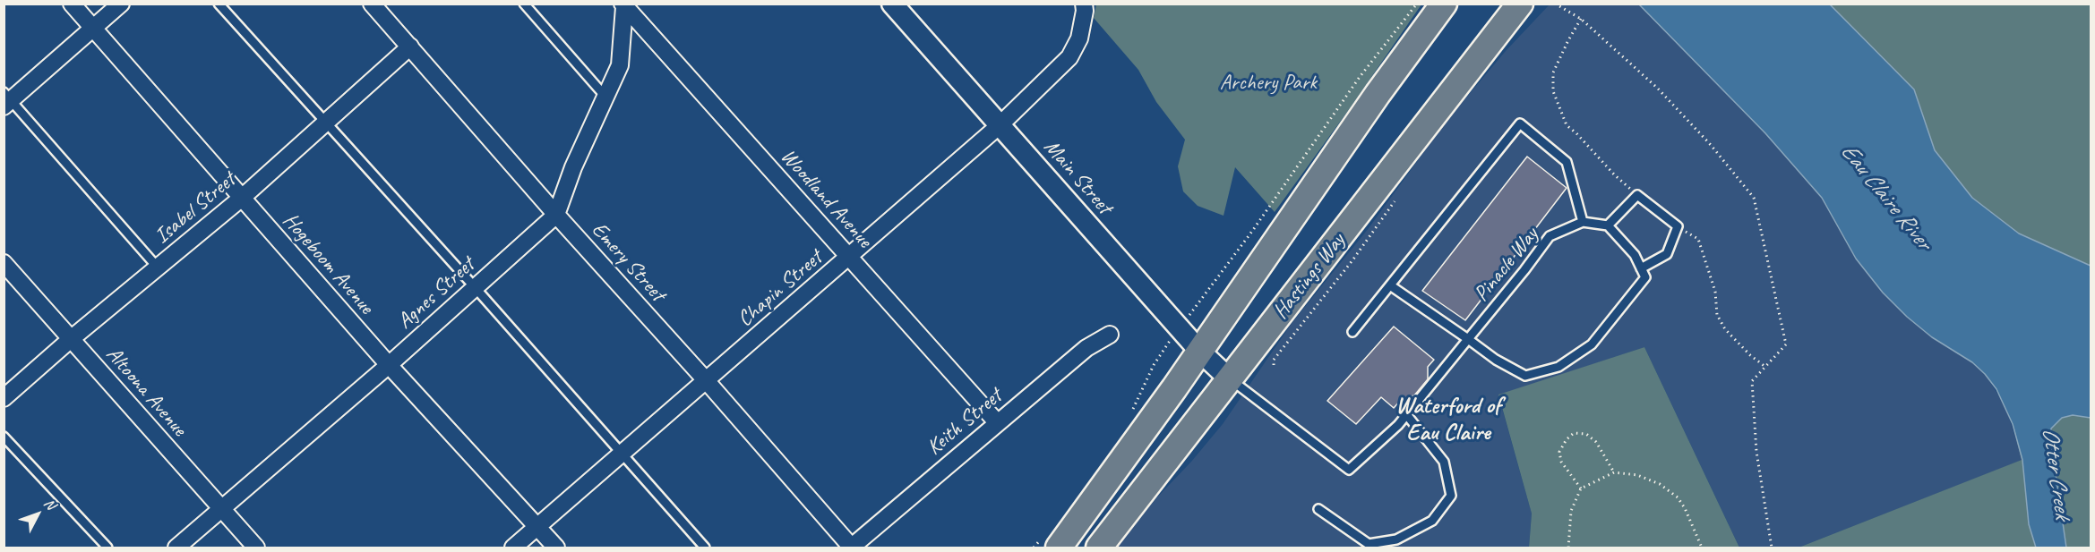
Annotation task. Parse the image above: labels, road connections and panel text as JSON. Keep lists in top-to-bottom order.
{
  "streets": {
    "main road": ["Hastings Way"],
    "street": [
      "Main Street",
      "Woodland Avenue",
      "Isabel Street",
      "Emery Street",
      "Hogeboom Avenue",
      "Chapin Street",
      "Agnes Street",
      "Altoona Avenue",
      "Keith Street"
    ],
    "lane": ["Pinacle Way"]
  },
  "crossings": [
    ["Main Street", "Pinacle Way"],
    ["Main Street", "Hastings Way"],
    ["Main Street", "Chapin Street"],
    ["Woodland Avenue", "Chapin Street"],
    ["Woodland Avenue", "Agnes Street"],
    ["Woodland Avenue", "Keith Street"],
    ["Isabel Street", "Emery Street"],
    ["Isabel Street", "Hogeboom Avenue"],
    ["Isabel Street", "Altoona Avenue"],
    ["Emery Street", "Chapin Street"],
    ["Emery Street", "Agnes Street"],
    ["Emery Street", "Keith Street"],
    ["Hogeboom Avenue", "Chapin Street"],
    ["Hogeboom Avenue", "Agnes Street"],
    ["Pinacle Way", "Hastings Way"],
    ["Agnes Street", "Altoona Avenue"]
  ],
  "districts": ["Waterford of Eau Claire"],
  "water": ["Eau Claire River", "Otter Creek"],
  "parks": ["Archery Park"],
  "north": "top right"
}
